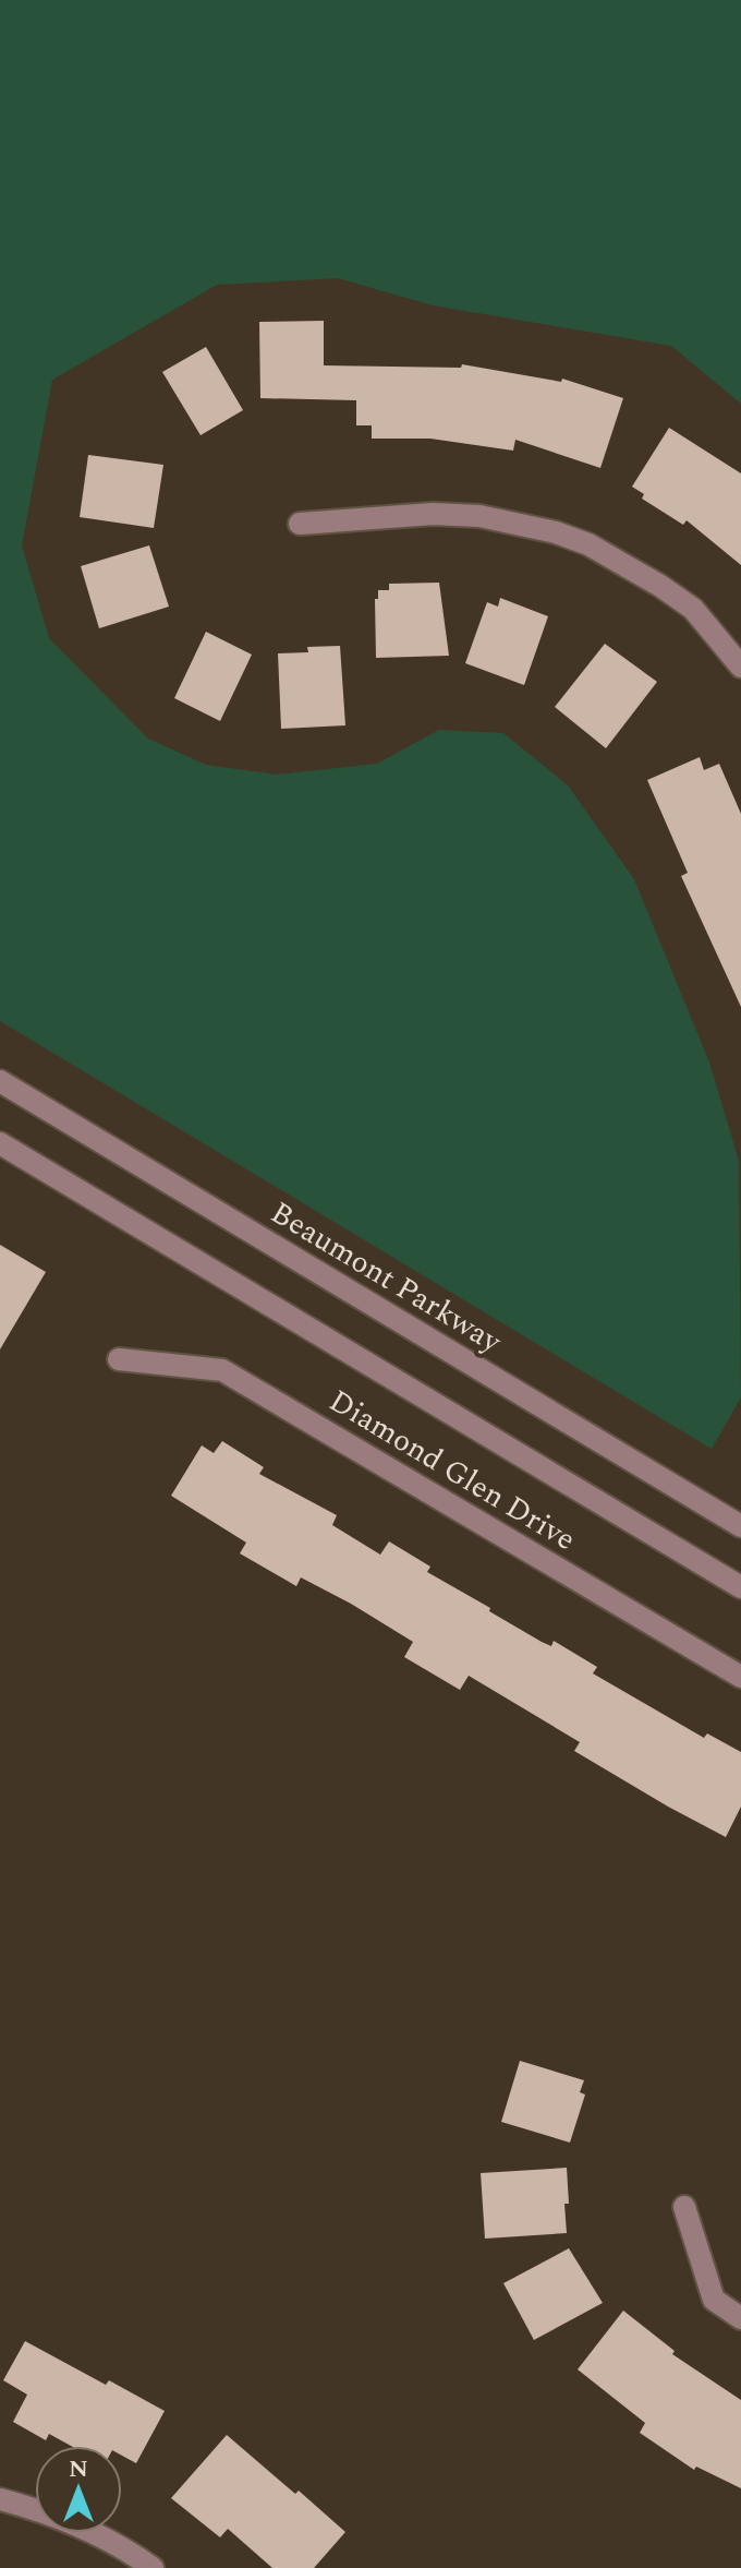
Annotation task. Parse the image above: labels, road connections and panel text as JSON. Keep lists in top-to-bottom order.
{
  "streets": {
    "street": ["Beaumont Parkway", "Diamond Glen Drive"]
  },
  "north": "top"
}
